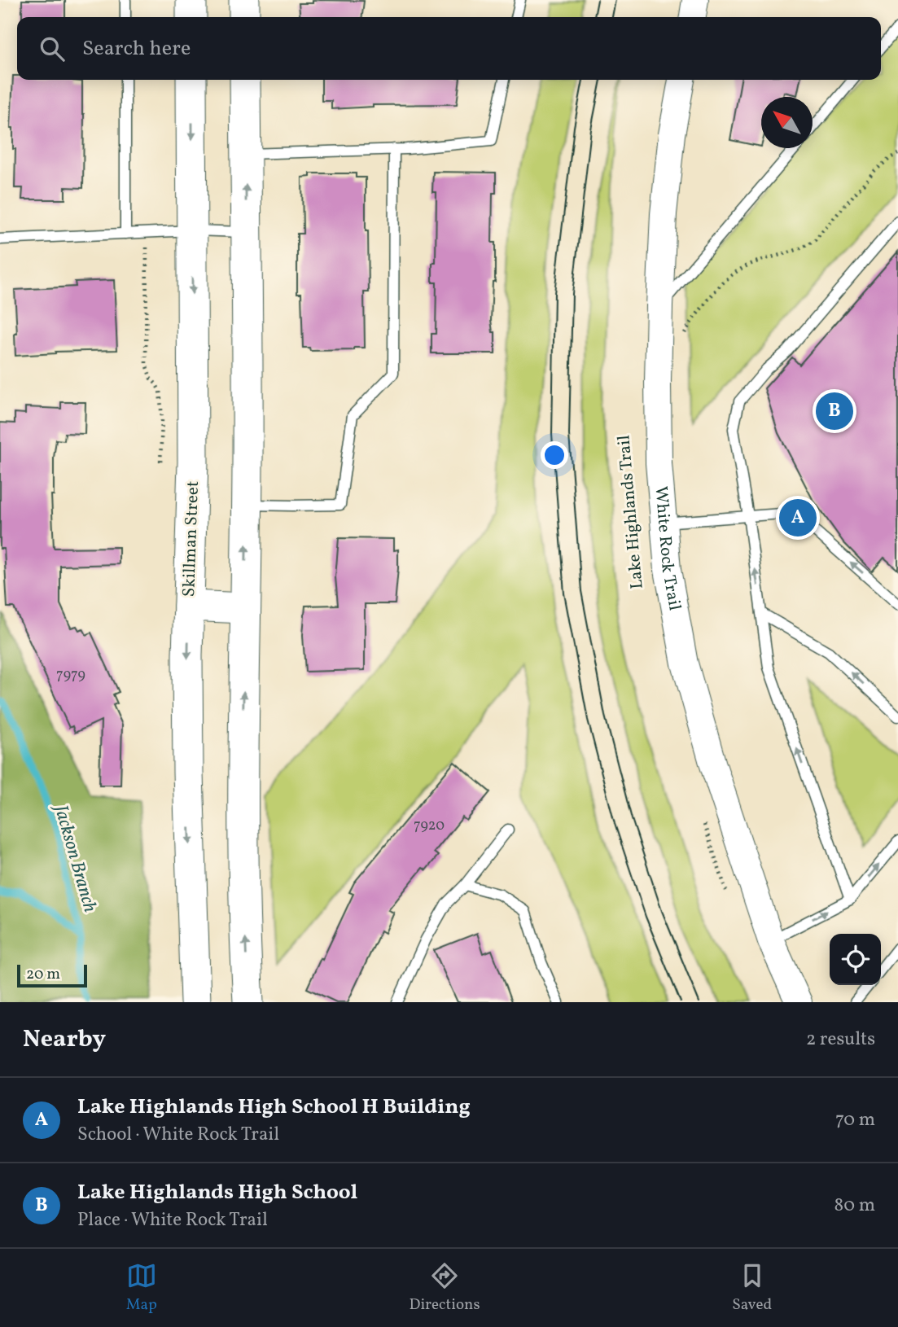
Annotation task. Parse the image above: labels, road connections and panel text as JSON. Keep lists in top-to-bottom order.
{
  "streets": {
    "main road": ["Skillman Street"],
    "street": ["White Rock Trail"]
  },
  "water": ["Jackson Branch"],
  "house_numbers": ["7979", "7920"],
  "scale_bar": "20 m",
  "north": "top left",
  "page": {
    "search": "Search here",
    "pins": ["B", "A"],
    "scale": "20 m",
    "heading": ["Nearby", "2 results"],
    "list": [
      {
        "mark": "A",
        "name": "Lake Highlands High School H Building",
        "note": "School · White Rock Trail",
        "value": "70 m"
      },
      {
        "mark": "B",
        "name": "Lake Highlands High School",
        "note": "Place · White Rock Trail",
        "value": "80 m"
      }
    ],
    "nav": ["Map", "Directions", "Saved"]
  }
}
